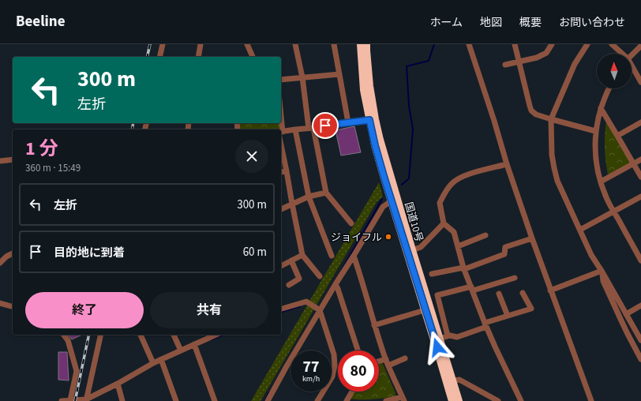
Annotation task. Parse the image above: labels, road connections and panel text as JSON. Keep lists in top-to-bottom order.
{
  "streets": {
    "highway": ["国道10号"]
  },
  "places": ["ジョイフル"],
  "north": "top",
  "page": {
    "header": "Beeline",
    "nav": [
      "ホーム",
      "地図",
      "概要",
      "お問い合わせ"
    ],
    "turn": ["300 m", "左折"],
    "heading": ["1 分", "360 m · 15:49"],
    "list": [
      {
        "name": "左折",
        "value": "300 m"
      },
      {
        "name": "目的地に到着",
        "value": "60 m"
      }
    ],
    "buttons": ["終了", "共有"],
    "speed": "77 km/h",
    "limit": "80"
  }
}
